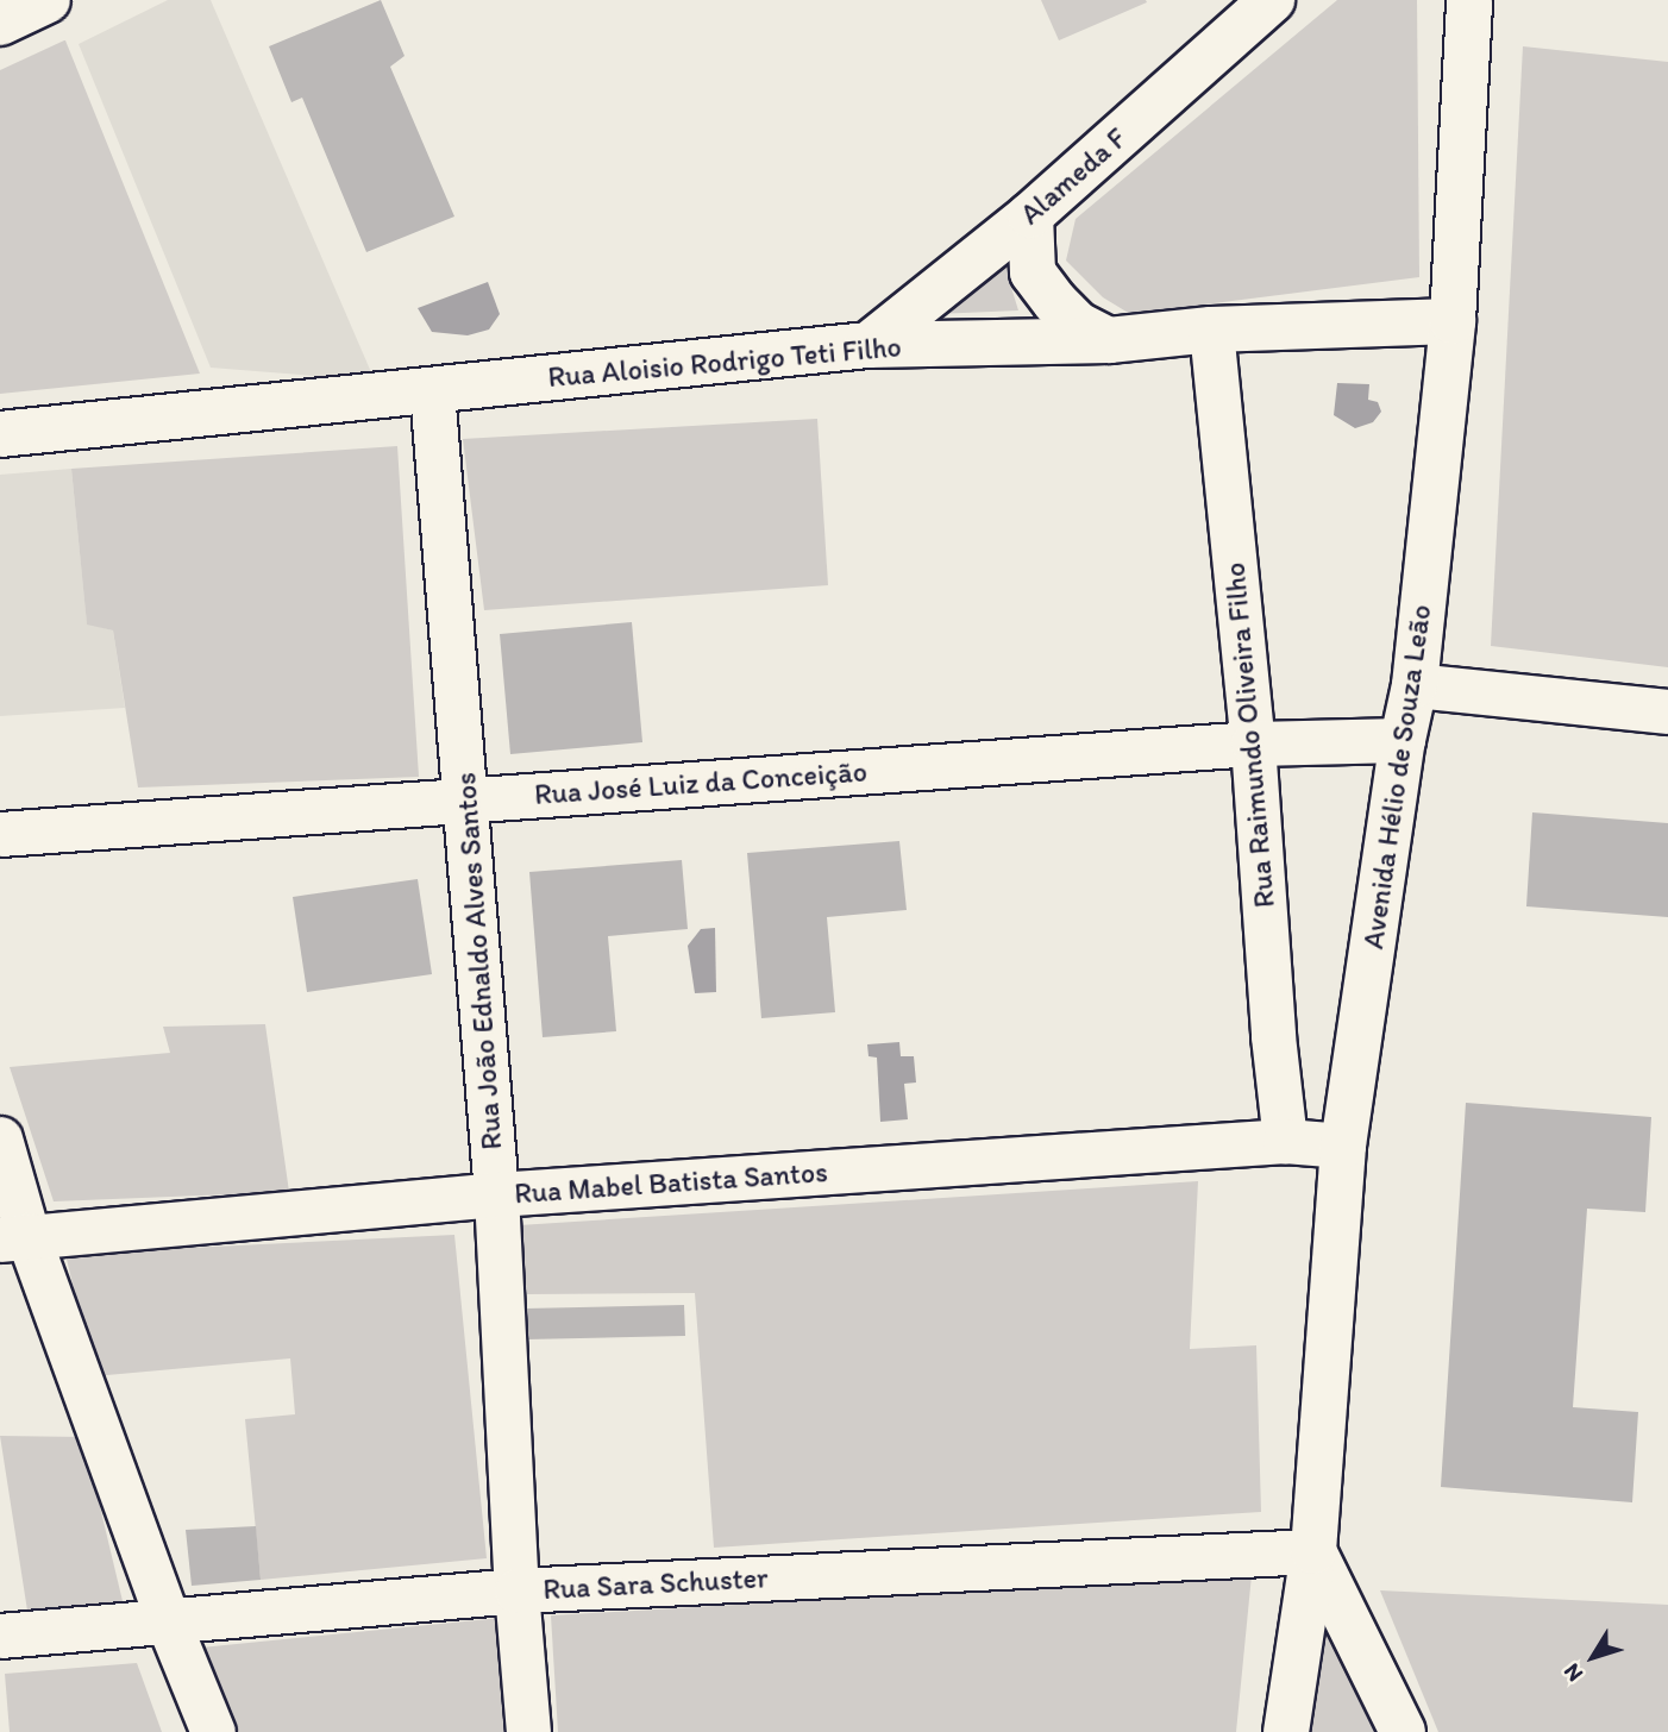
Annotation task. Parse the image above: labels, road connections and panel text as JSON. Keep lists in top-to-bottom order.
{
  "streets": {
    "street": [
      "Alameda F",
      "Rua Aloisio Rodrigo Teti Filho",
      "Rua Raimundo Oliveira Filho",
      "Avenida Hélio de Souza Leão",
      "Rua José Luiz da Conceição",
      "Rua João Ednaldo Alves Santos",
      "Rua Mabel Batista Santos",
      "Rua Sara Schuster"
    ]
  },
  "crossings": [
    ["Alameda F", "Rua Aloisio Rodrigo Teti Filho"],
    ["Rua Aloisio Rodrigo Teti Filho", "Rua Raimundo Oliveira Filho"],
    ["Rua Aloisio Rodrigo Teti Filho", "Avenida Hélio de Souza Leão"],
    ["Rua Aloisio Rodrigo Teti Filho", "Rua João Ednaldo Alves Santos"],
    ["Rua Raimundo Oliveira Filho", "Rua José Luiz da Conceição"],
    ["Rua Raimundo Oliveira Filho", "Rua Mabel Batista Santos"],
    ["Avenida Hélio de Souza Leão", "Rua José Luiz da Conceição"],
    ["Avenida Hélio de Souza Leão", "Rua Mabel Batista Santos"],
    ["Avenida Hélio de Souza Leão", "Rua Sara Schuster"],
    ["Rua José Luiz da Conceição", "Rua João Ednaldo Alves Santos"],
    ["Rua João Ednaldo Alves Santos", "Rua Mabel Batista Santos"],
    ["Rua João Ednaldo Alves Santos", "Rua Sara Schuster"]
  ],
  "north": "bottom left"
}
